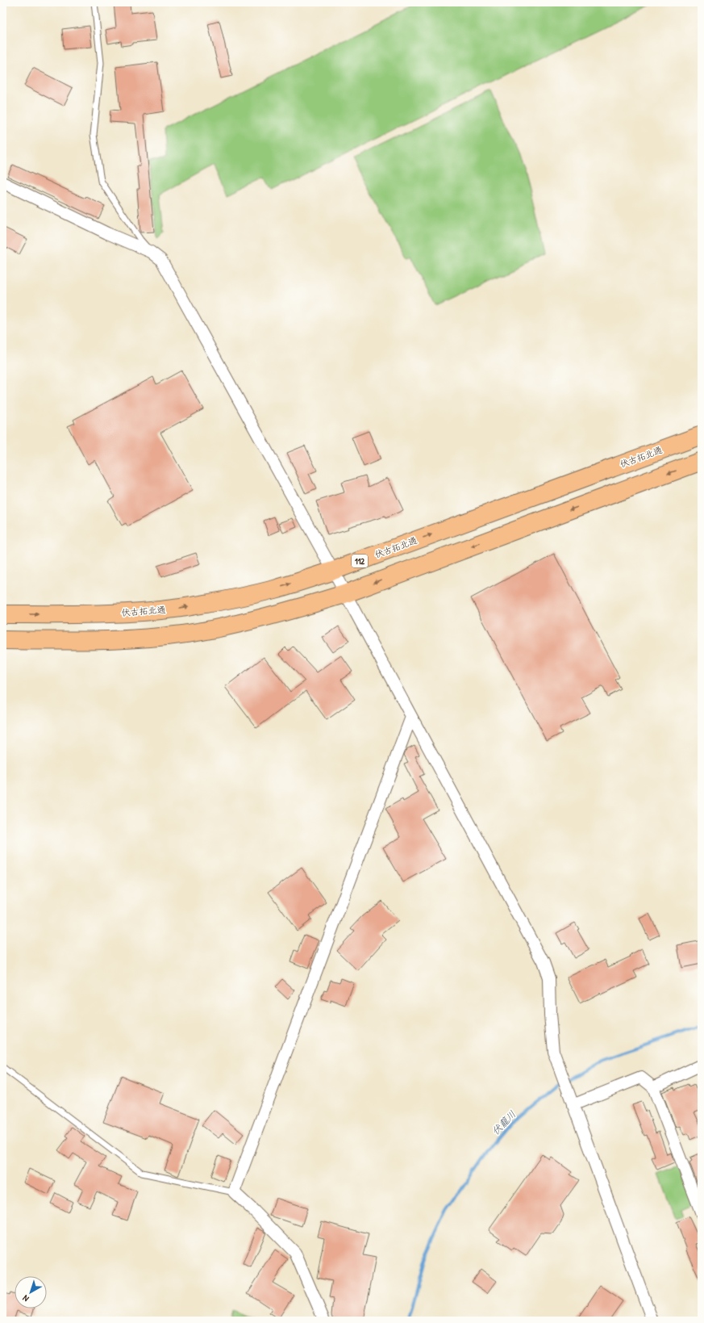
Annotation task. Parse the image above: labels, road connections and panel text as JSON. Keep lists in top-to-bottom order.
{
  "streets": {
    "main road": ["伏古拓北通", "112"]
  },
  "water": ["伏籠川"],
  "north": "bottom left"
}
